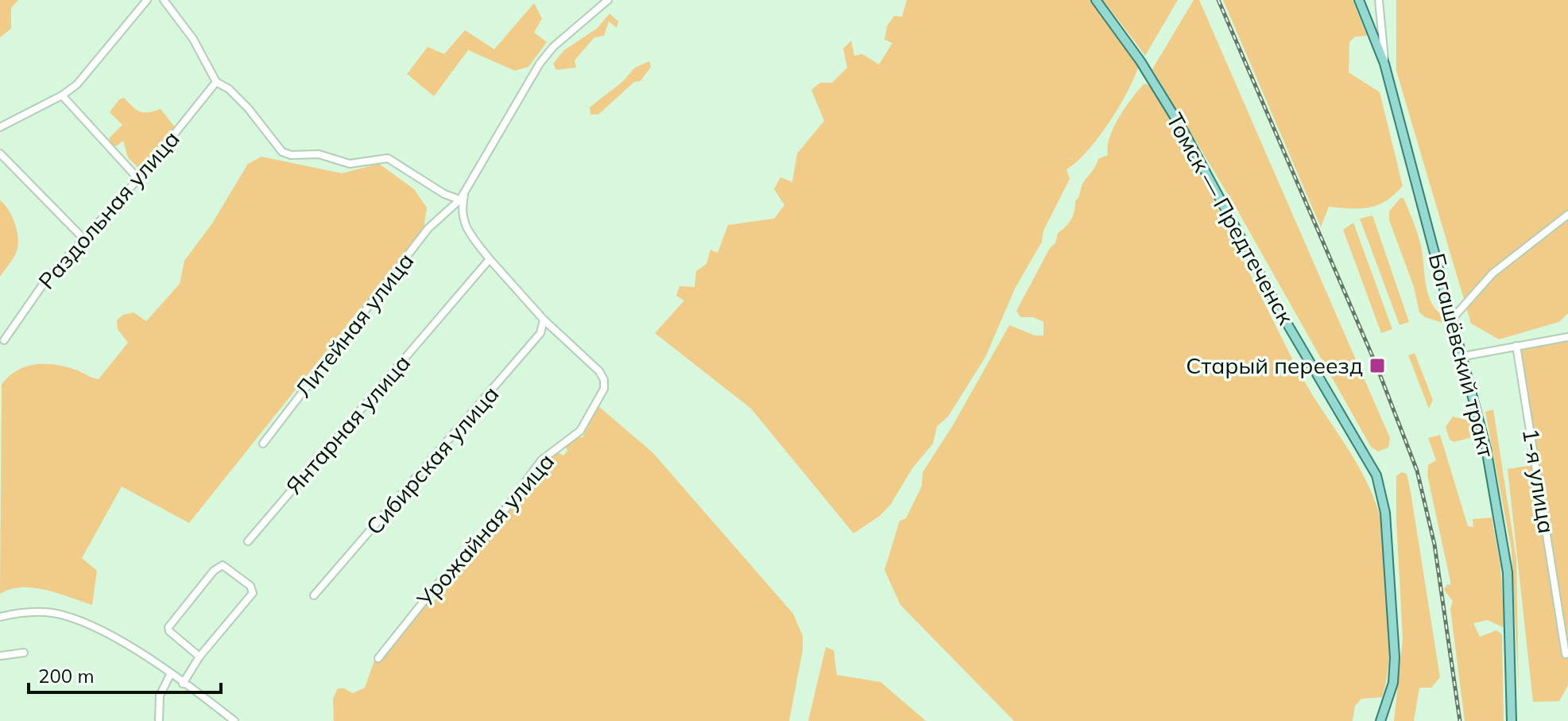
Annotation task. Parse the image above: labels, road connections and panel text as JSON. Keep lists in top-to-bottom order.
{
  "streets": {
    "main road": ["Томск — Предтеченск", "Богашёвский тракт"],
    "street": [
      "Раздольная улица",
      "Литейная улица",
      "Янтарная улица",
      "Сибирская улица",
      "1-я улица",
      "Урожайная улица"
    ]
  },
  "crossings": [
    ["Сибирская улица", "Урожайная улица"]
  ],
  "places": {
    "transit": ["Старый переезд"]
  },
  "scale_bar": "200 m"
}
